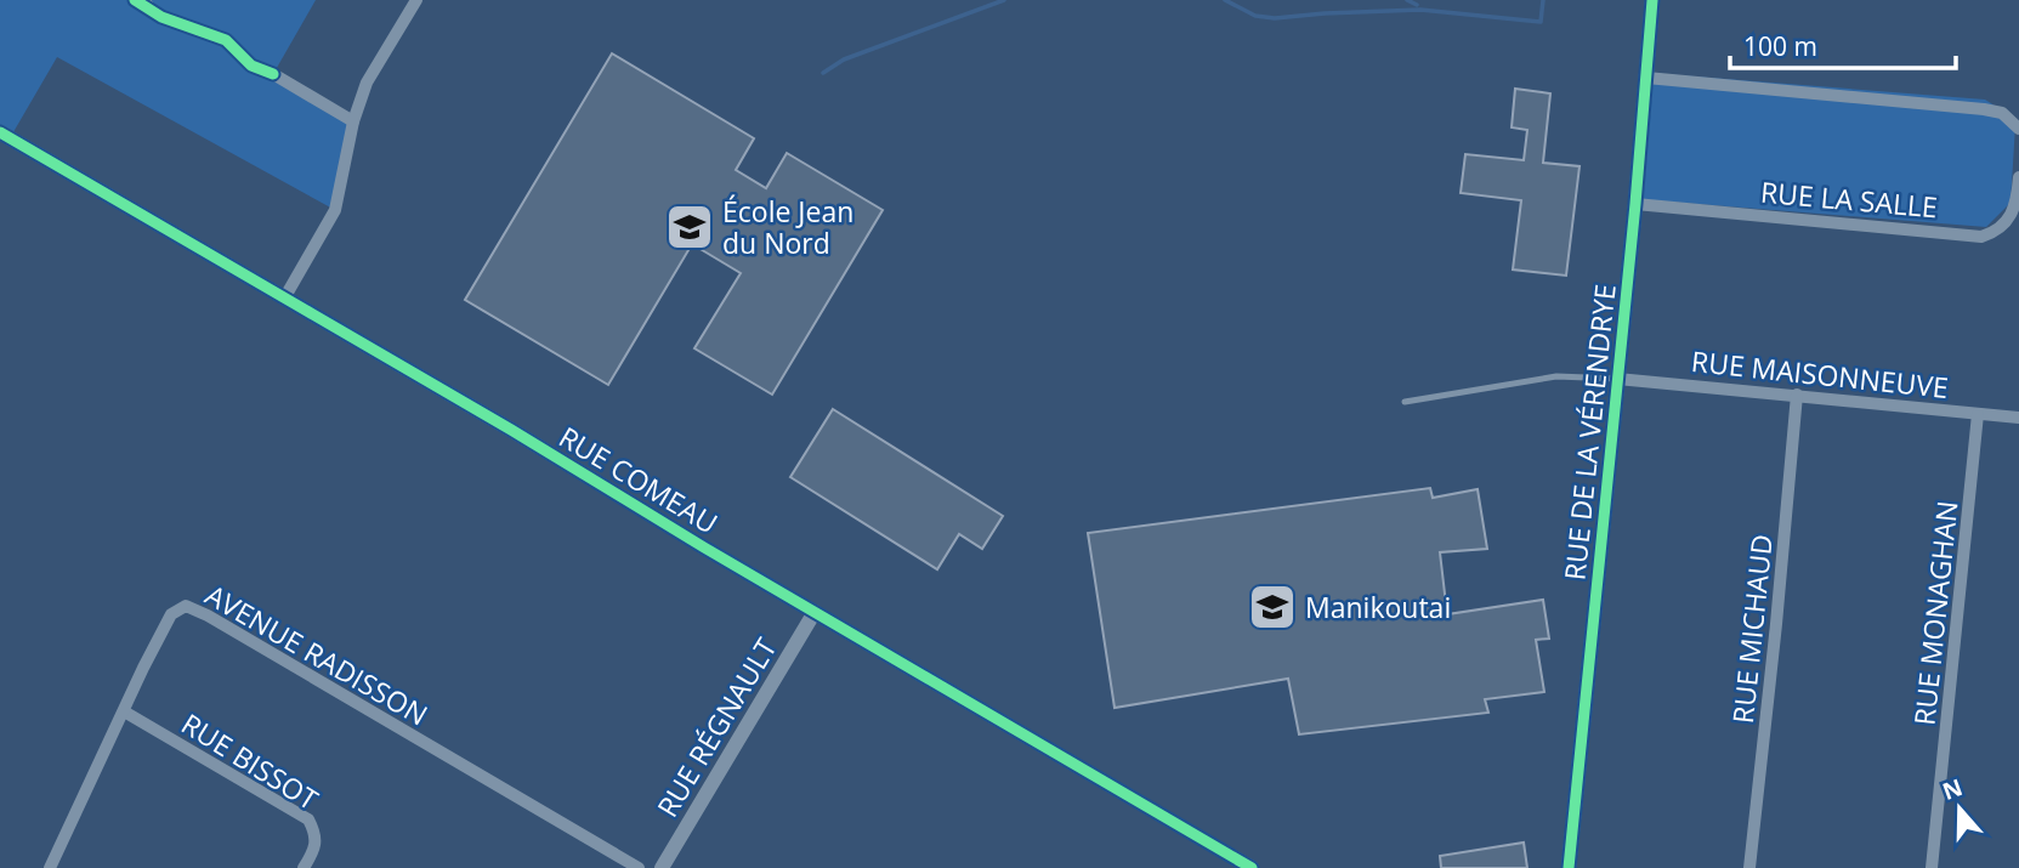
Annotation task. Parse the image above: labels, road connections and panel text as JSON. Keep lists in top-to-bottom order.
{
  "streets": {
    "street": [
      "RUE LA SALLE",
      "RUE MAISONNEUVE",
      "RUE DE LA VÉRENDRYE",
      "RUE COMEAU",
      "RUE MONAGHAN",
      "RUE MICHAUD",
      "AVENUE RADISSON",
      "RUE RÉGNAULT",
      "RUE BISSOT"
    ]
  },
  "crossings": [
    ["RUE LA SALLE", "RUE DE LA VÉRENDRYE"],
    ["RUE MAISONNEUVE", "RUE DE LA VÉRENDRYE"],
    ["RUE MAISONNEUVE", "RUE MONAGHAN"],
    ["RUE MAISONNEUVE", "RUE MICHAUD"],
    ["RUE COMEAU", "RUE RÉGNAULT"],
    ["AVENUE RADISSON", "RUE BISSOT"]
  ],
  "places": {
    "school or university": ["École Jean du Nord", "Manikoutai"]
  },
  "scale_bar": "100 m",
  "north": "top"
}
